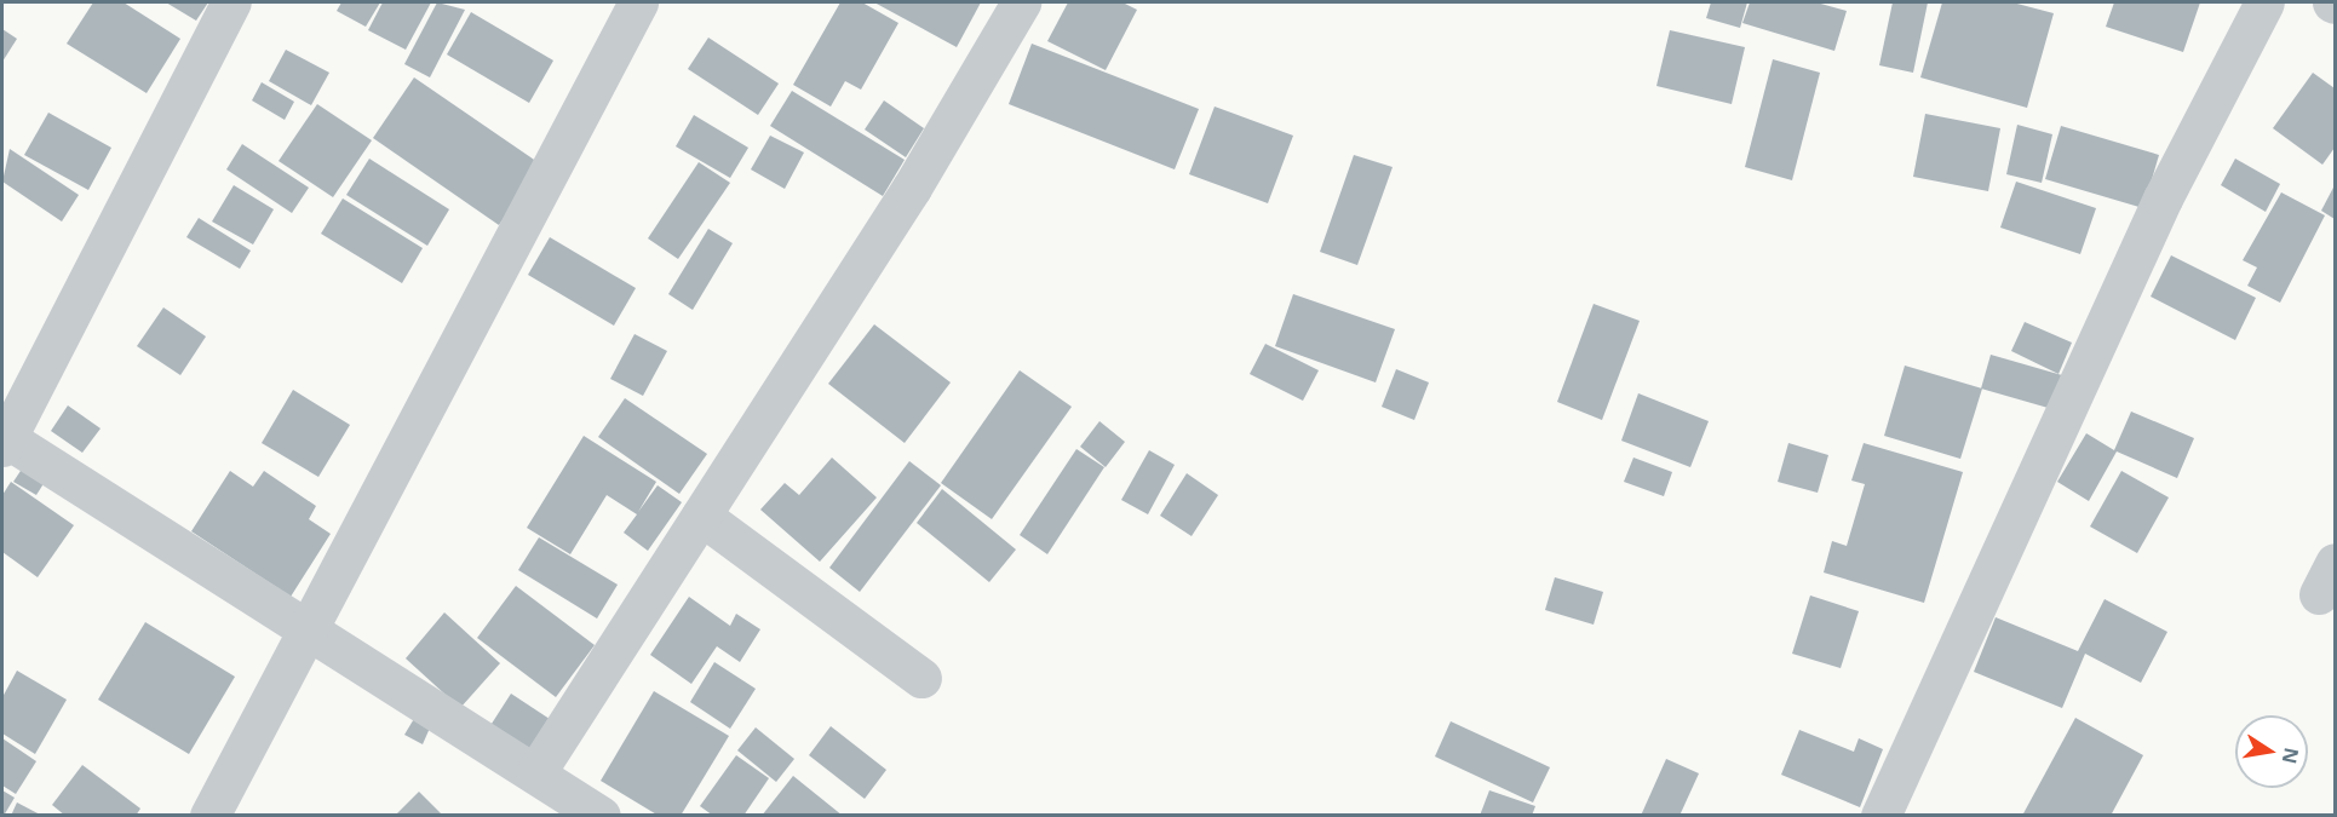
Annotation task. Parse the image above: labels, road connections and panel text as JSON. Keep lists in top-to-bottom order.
{
  "north": "right"
}
